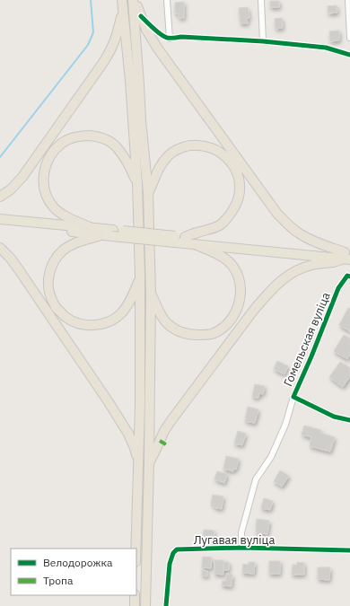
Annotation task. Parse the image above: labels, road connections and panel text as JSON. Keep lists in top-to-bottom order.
{
  "streets": {
    "street": ["Гомельская вуліца", "Лугавая вуліца"]
  },
  "legend": ["Велодорожка", "Тропа"]
}
